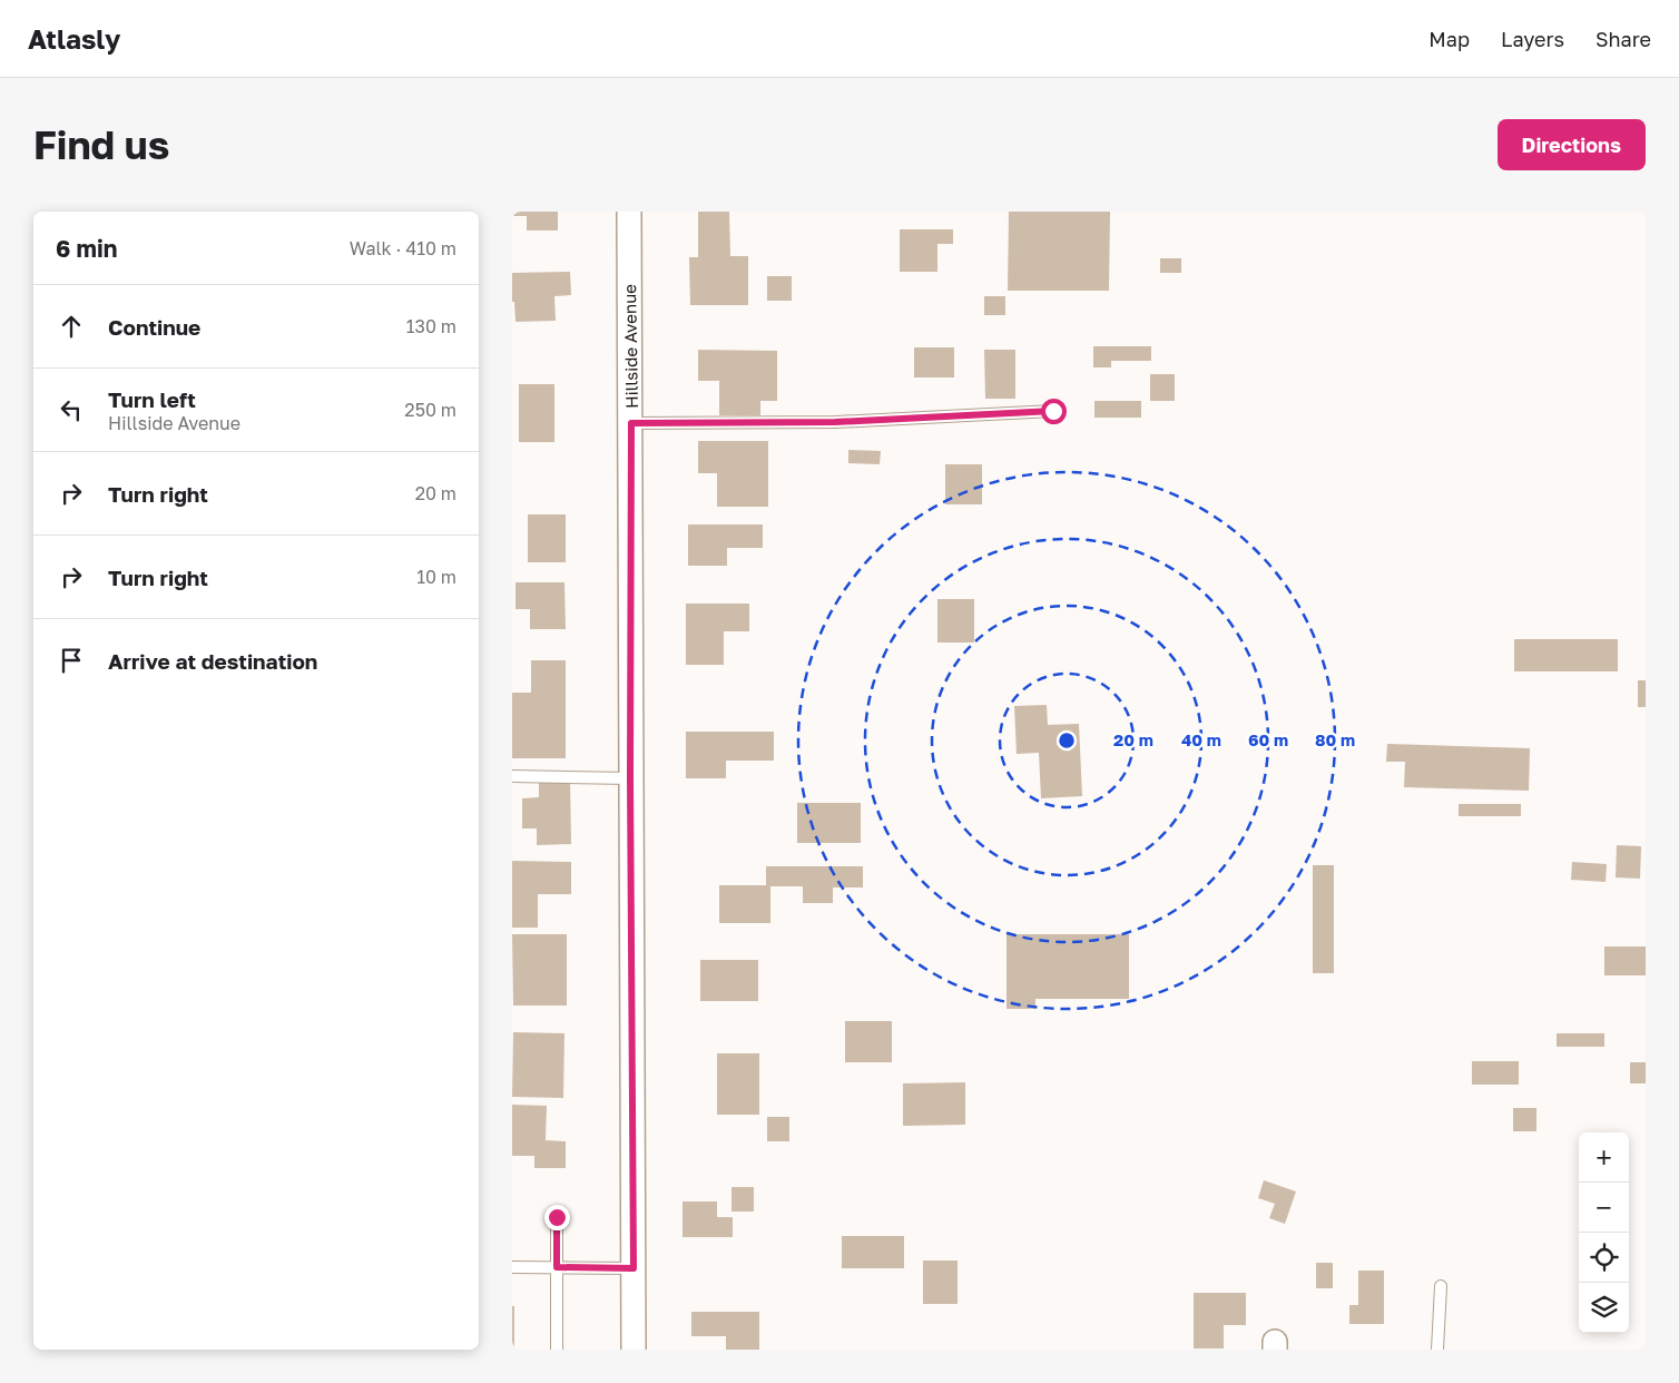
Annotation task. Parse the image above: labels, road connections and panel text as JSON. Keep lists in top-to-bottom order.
{
  "streets": {
    "street": ["Hillside Avenue"]
  },
  "page": {
    "header": "Atlasly",
    "nav": ["Map", "Layers", "Share"],
    "buttons": "Directions",
    "title": "Find us",
    "heading": ["6 min", "Walk · 410 m"],
    "list": [
      ["Continue", "130 m"],
      ["Turn left", "Hillside Avenue", "250 m"],
      ["Turn right", "20 m"],
      ["Turn right", "10 m"],
      "Arrive at destination"
    ],
    "map_buttons": ["+", "−"]
  },
  "rings": [
    "20 m",
    "40 m",
    "60 m",
    "80 m"
  ]
}
